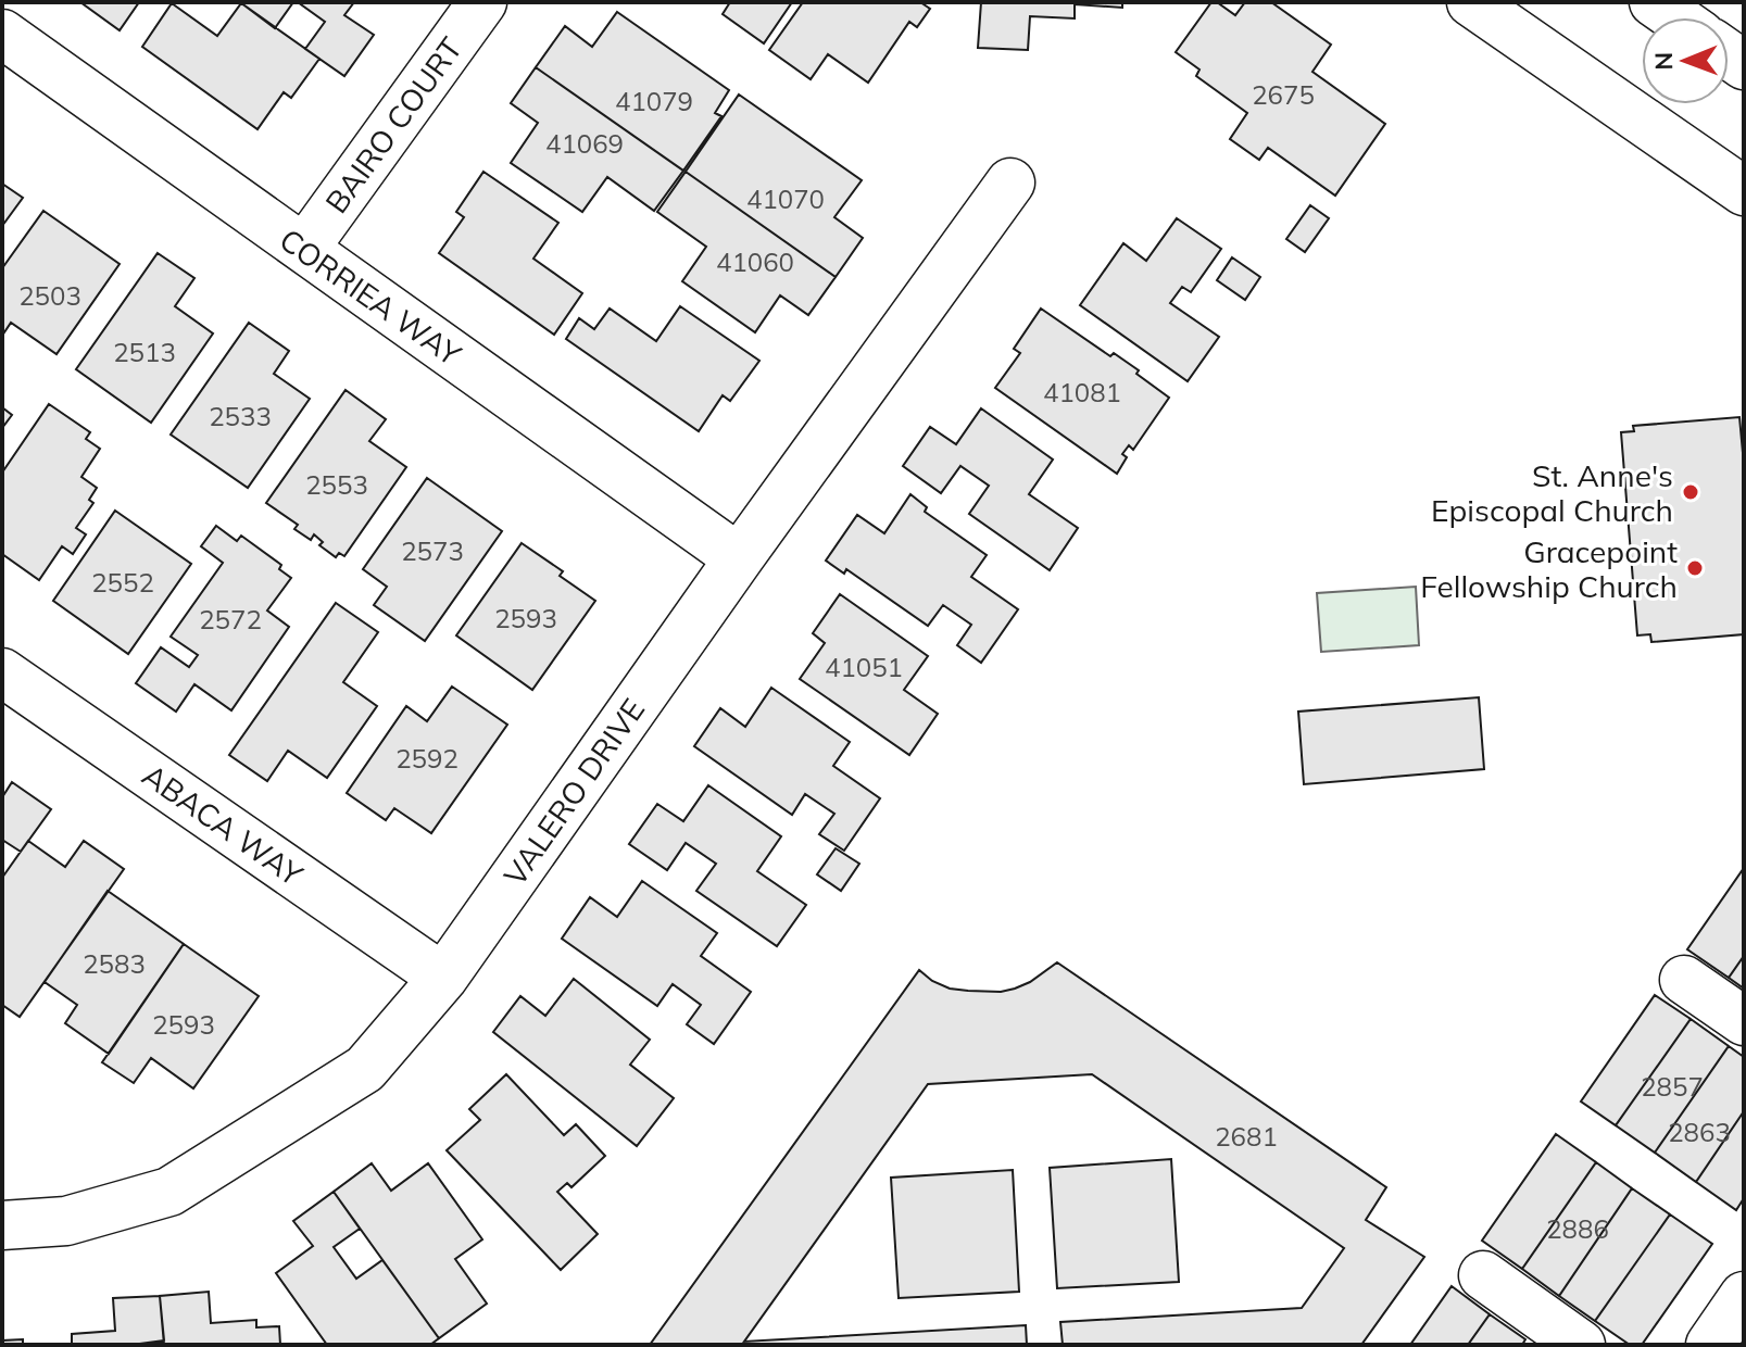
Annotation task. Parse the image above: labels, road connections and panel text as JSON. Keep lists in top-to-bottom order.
{
  "streets": {
    "street": [
      "BAIRO COURT",
      "CORRIEA WAY",
      "VALERO DRIVE",
      "ABACA WAY"
    ]
  },
  "crossings": [
    ["BAIRO COURT", "CORRIEA WAY"],
    ["CORRIEA WAY", "VALERO DRIVE"],
    ["VALERO DRIVE", "ABACA WAY"]
  ],
  "places": ["St. Anne's Episcopal Church", "Gracepoint Fellowship Church"],
  "house_numbers": [
    "2675",
    "41079",
    "41069",
    "41070",
    "41060",
    "2503",
    "2513",
    "41081",
    "2533",
    "2553",
    "2573",
    "2552",
    "2593",
    "2572",
    "41051",
    "2592",
    "2583",
    "2593",
    "2857",
    "2863",
    "2681",
    "2886"
  ],
  "north": "left"
}
